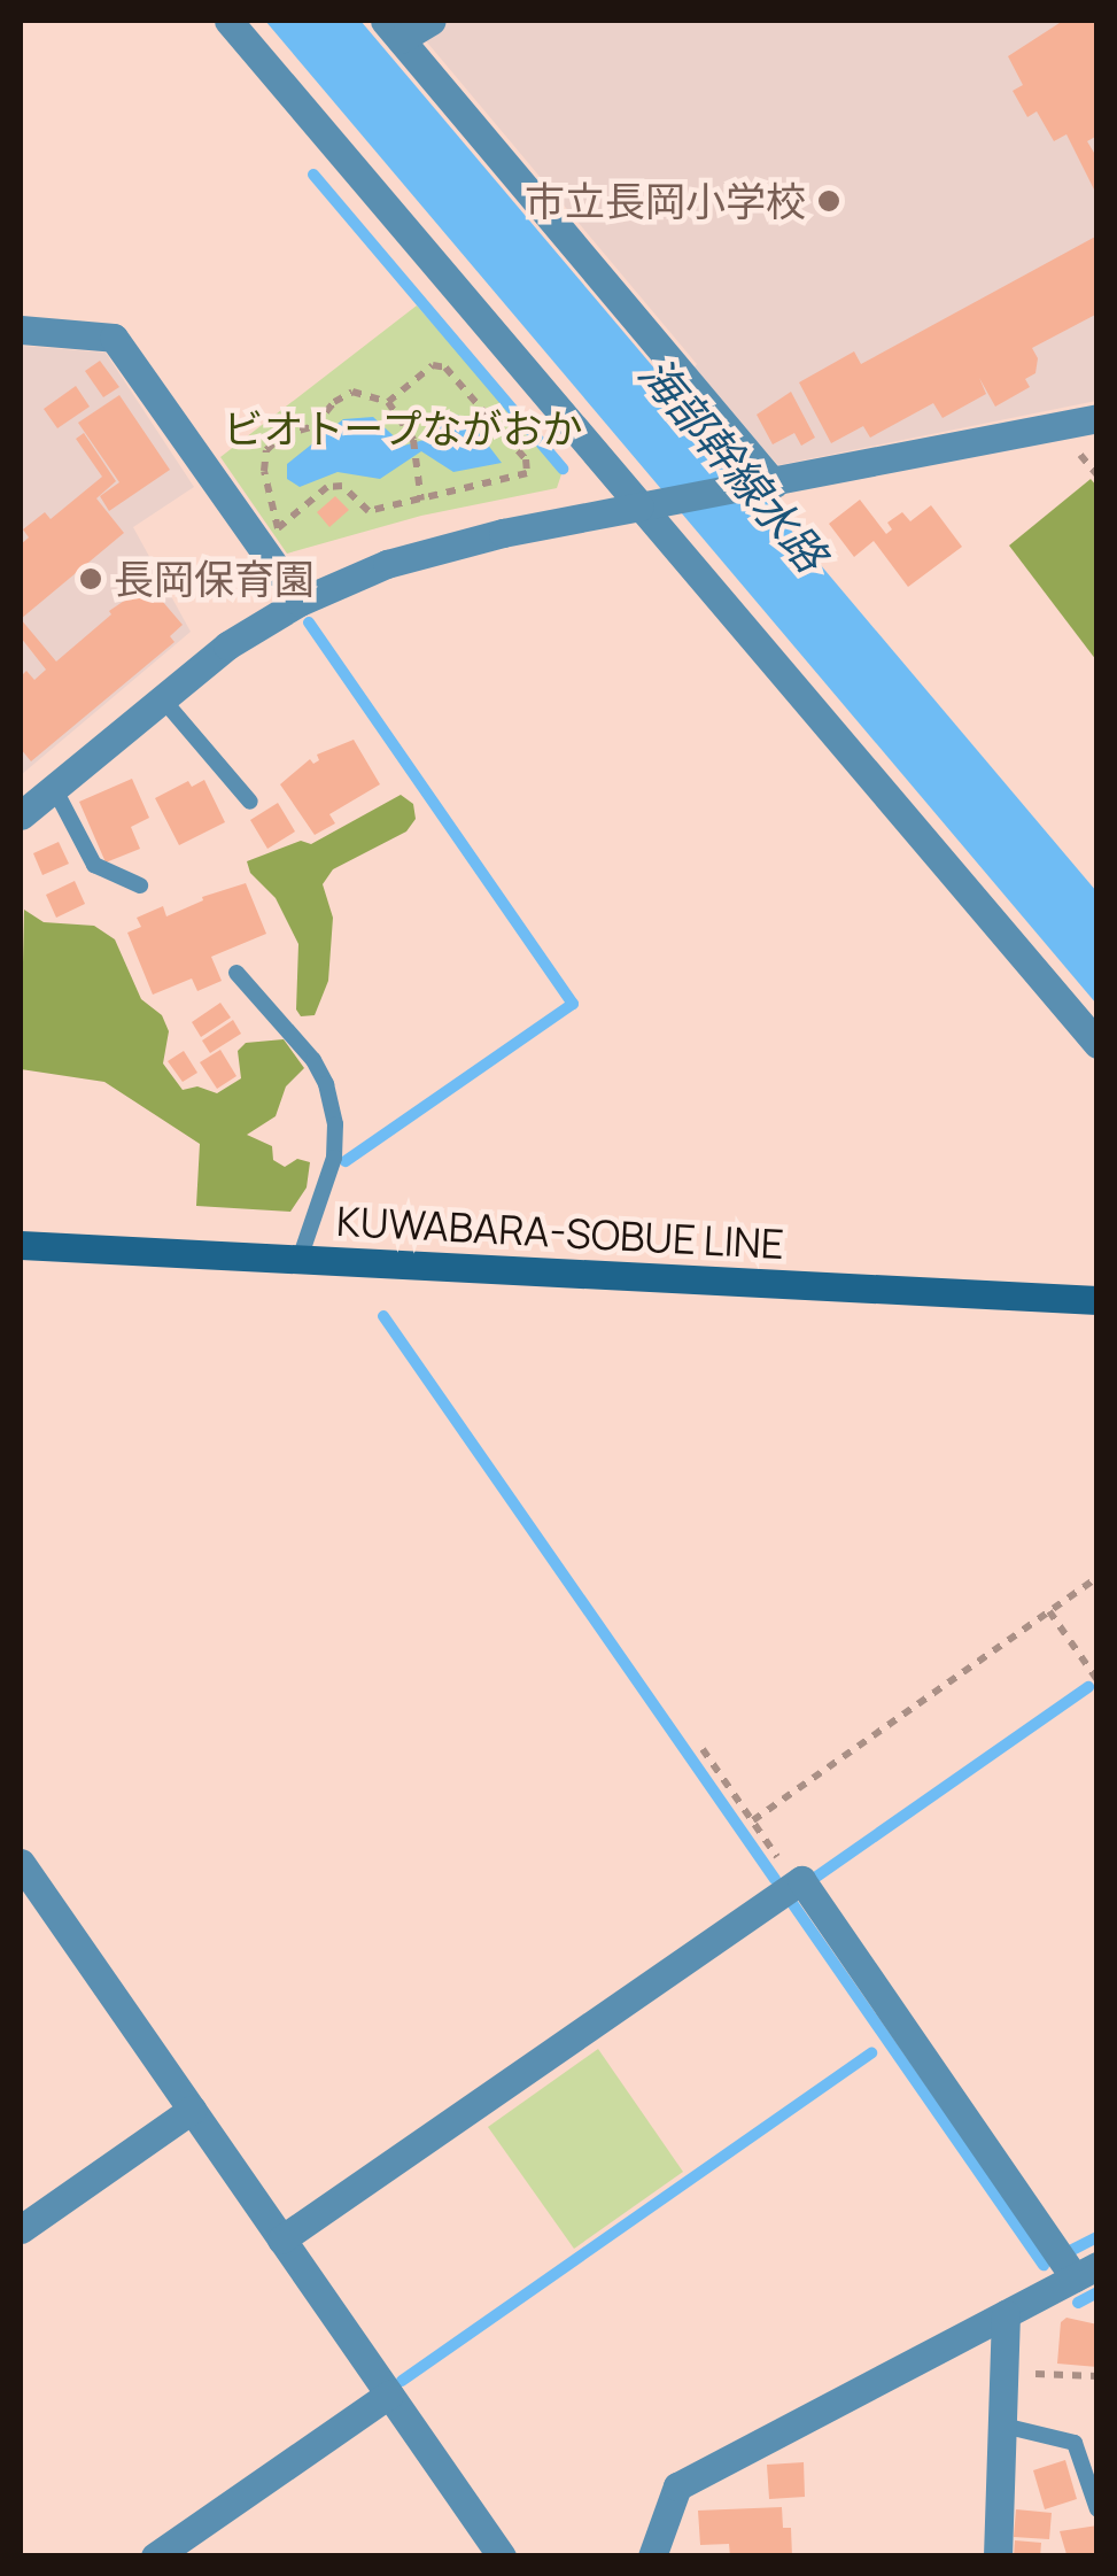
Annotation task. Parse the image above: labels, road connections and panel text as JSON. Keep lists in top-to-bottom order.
{
  "streets": {
    "main road": ["KUWABARA-SOBUE LINE"]
  },
  "water": ["海部幹線水路"],
  "parks": ["ビオトープながおか"],
  "places": ["市立長岡小学校", "長岡保育園"]
}
